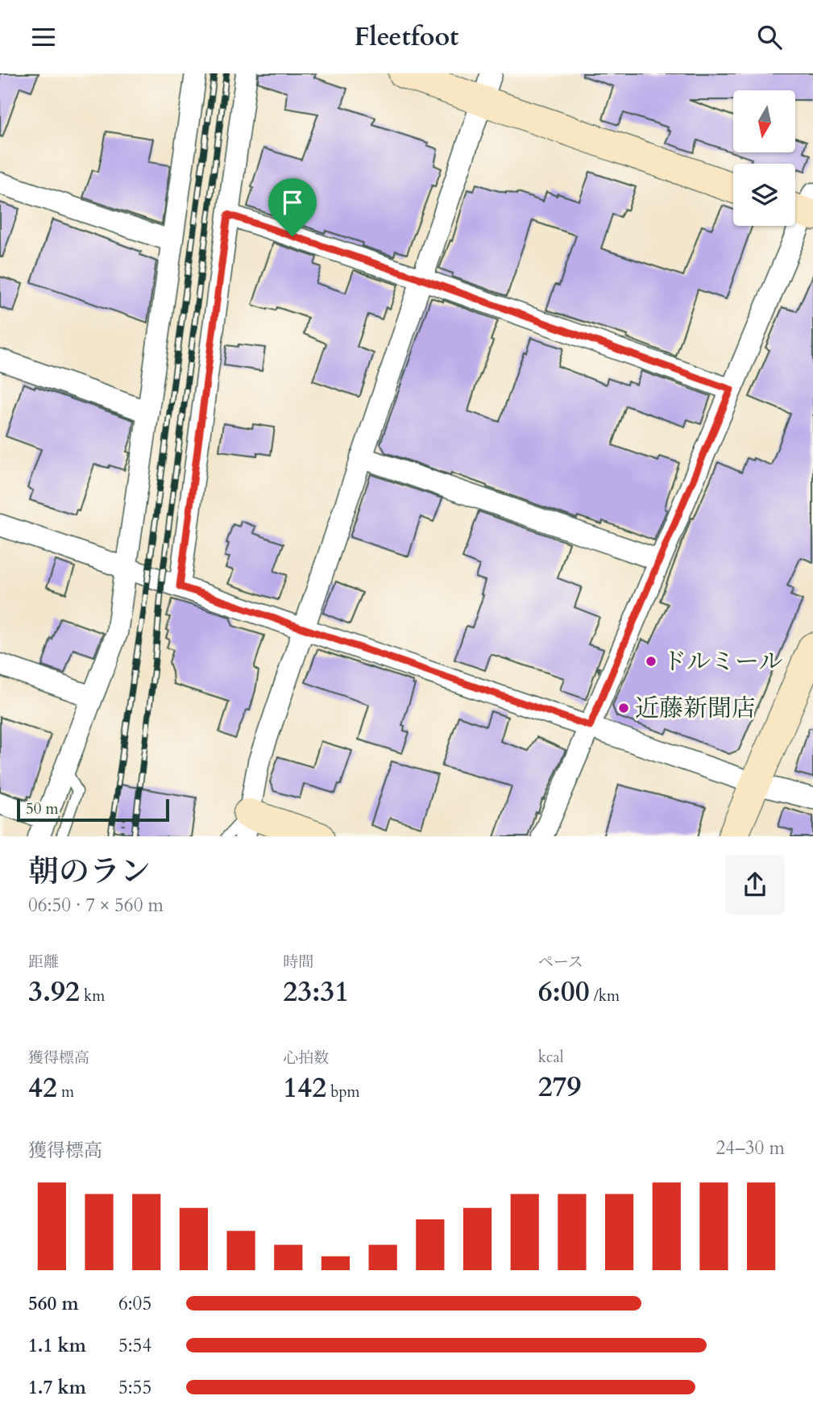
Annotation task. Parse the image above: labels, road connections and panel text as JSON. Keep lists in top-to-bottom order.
{
  "places": ["ドルミール", "近藤新聞店"],
  "scale_bar": "50 m",
  "north": "bottom",
  "page": {
    "header": "Fleetfoot",
    "scale": "50 m",
    "heading": ["朝のラン", "06:50 · 7 × 560 m"],
    "stats": [
      ["距離", "3.92 km"],
      ["時間", "23:31"],
      ["ペース", "6:00 /km"],
      ["獲得標高", "42 m"],
      ["心拍数", "142 bpm"],
      ["kcal", "279"]
    ],
    "chart": ["獲得標高", "24–30 m"],
    "list": [
      {
        "name": "560 m",
        "note": "6:05"
      },
      {
        "name": "1.1 km",
        "note": "5:54"
      },
      {
        "name": "1.7 km",
        "note": "5:55"
      }
    ]
  }
}
